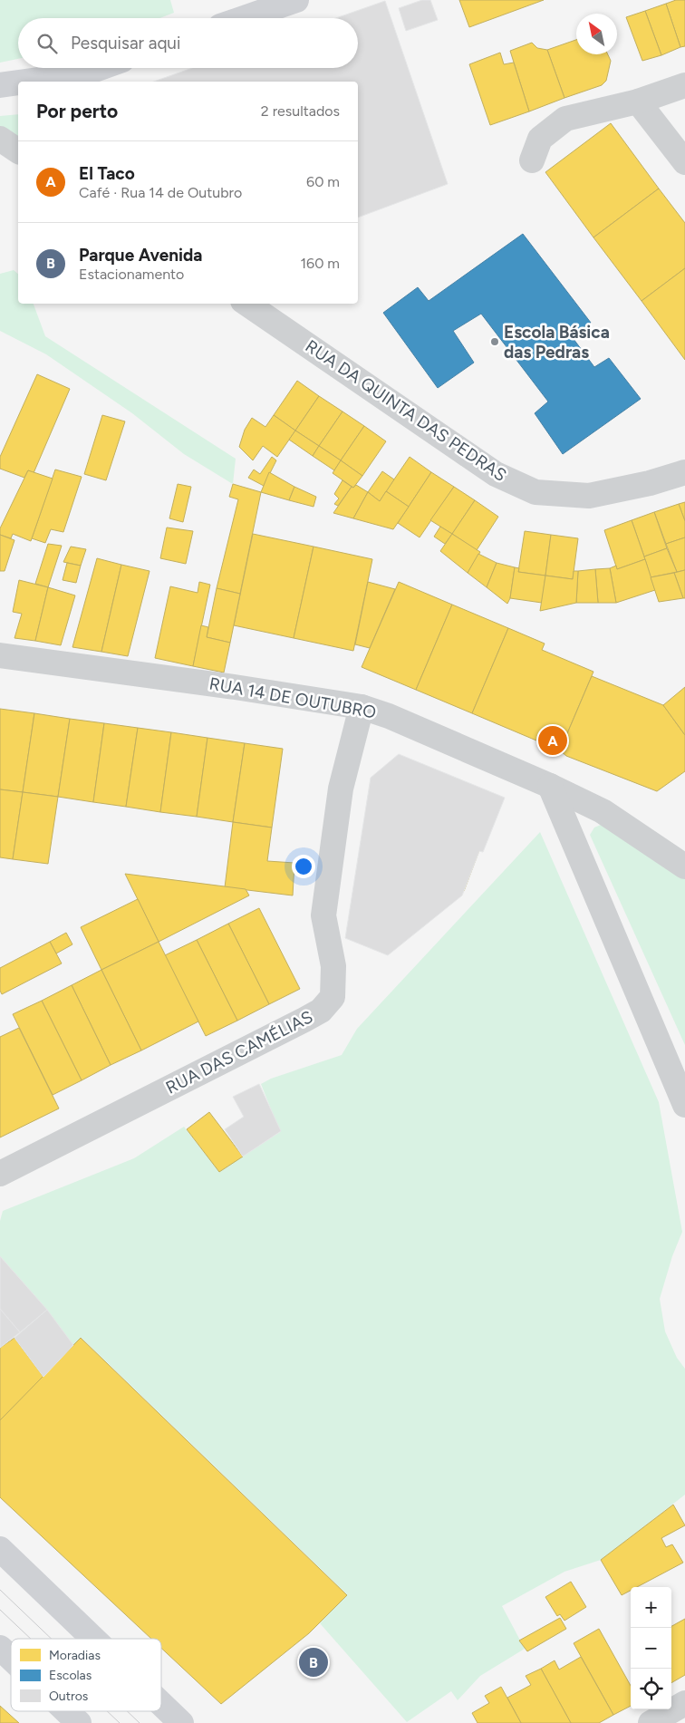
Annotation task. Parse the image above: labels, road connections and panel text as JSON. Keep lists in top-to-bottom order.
{
  "streets": {
    "street": ["RUA DA QUINTA DAS PEDRAS", "RUA 14 DE OUTUBRO", "RUA DAS CAMÉLIAS"]
  },
  "crossings": [
    ["RUA 14 DE OUTUBRO", "RUA DAS CAMÉLIAS"]
  ],
  "places": ["Escola Básica das Pedras"],
  "legend": ["Moradias", "Escolas", "Outros"],
  "north": "top left",
  "page": {
    "search": "Pesquisar aqui",
    "heading": ["Por perto", "2 resultados"],
    "list": [
      {
        "mark": "A",
        "name": "El Taco",
        "note": "Café · Rua 14 de Outubro",
        "value": "60 m"
      },
      {
        "mark": "B",
        "name": "Parque Avenida",
        "note": "Estacionamento",
        "value": "160 m"
      }
    ],
    "pins": ["A", "B"],
    "map_buttons": ["+", "−"]
  }
}
